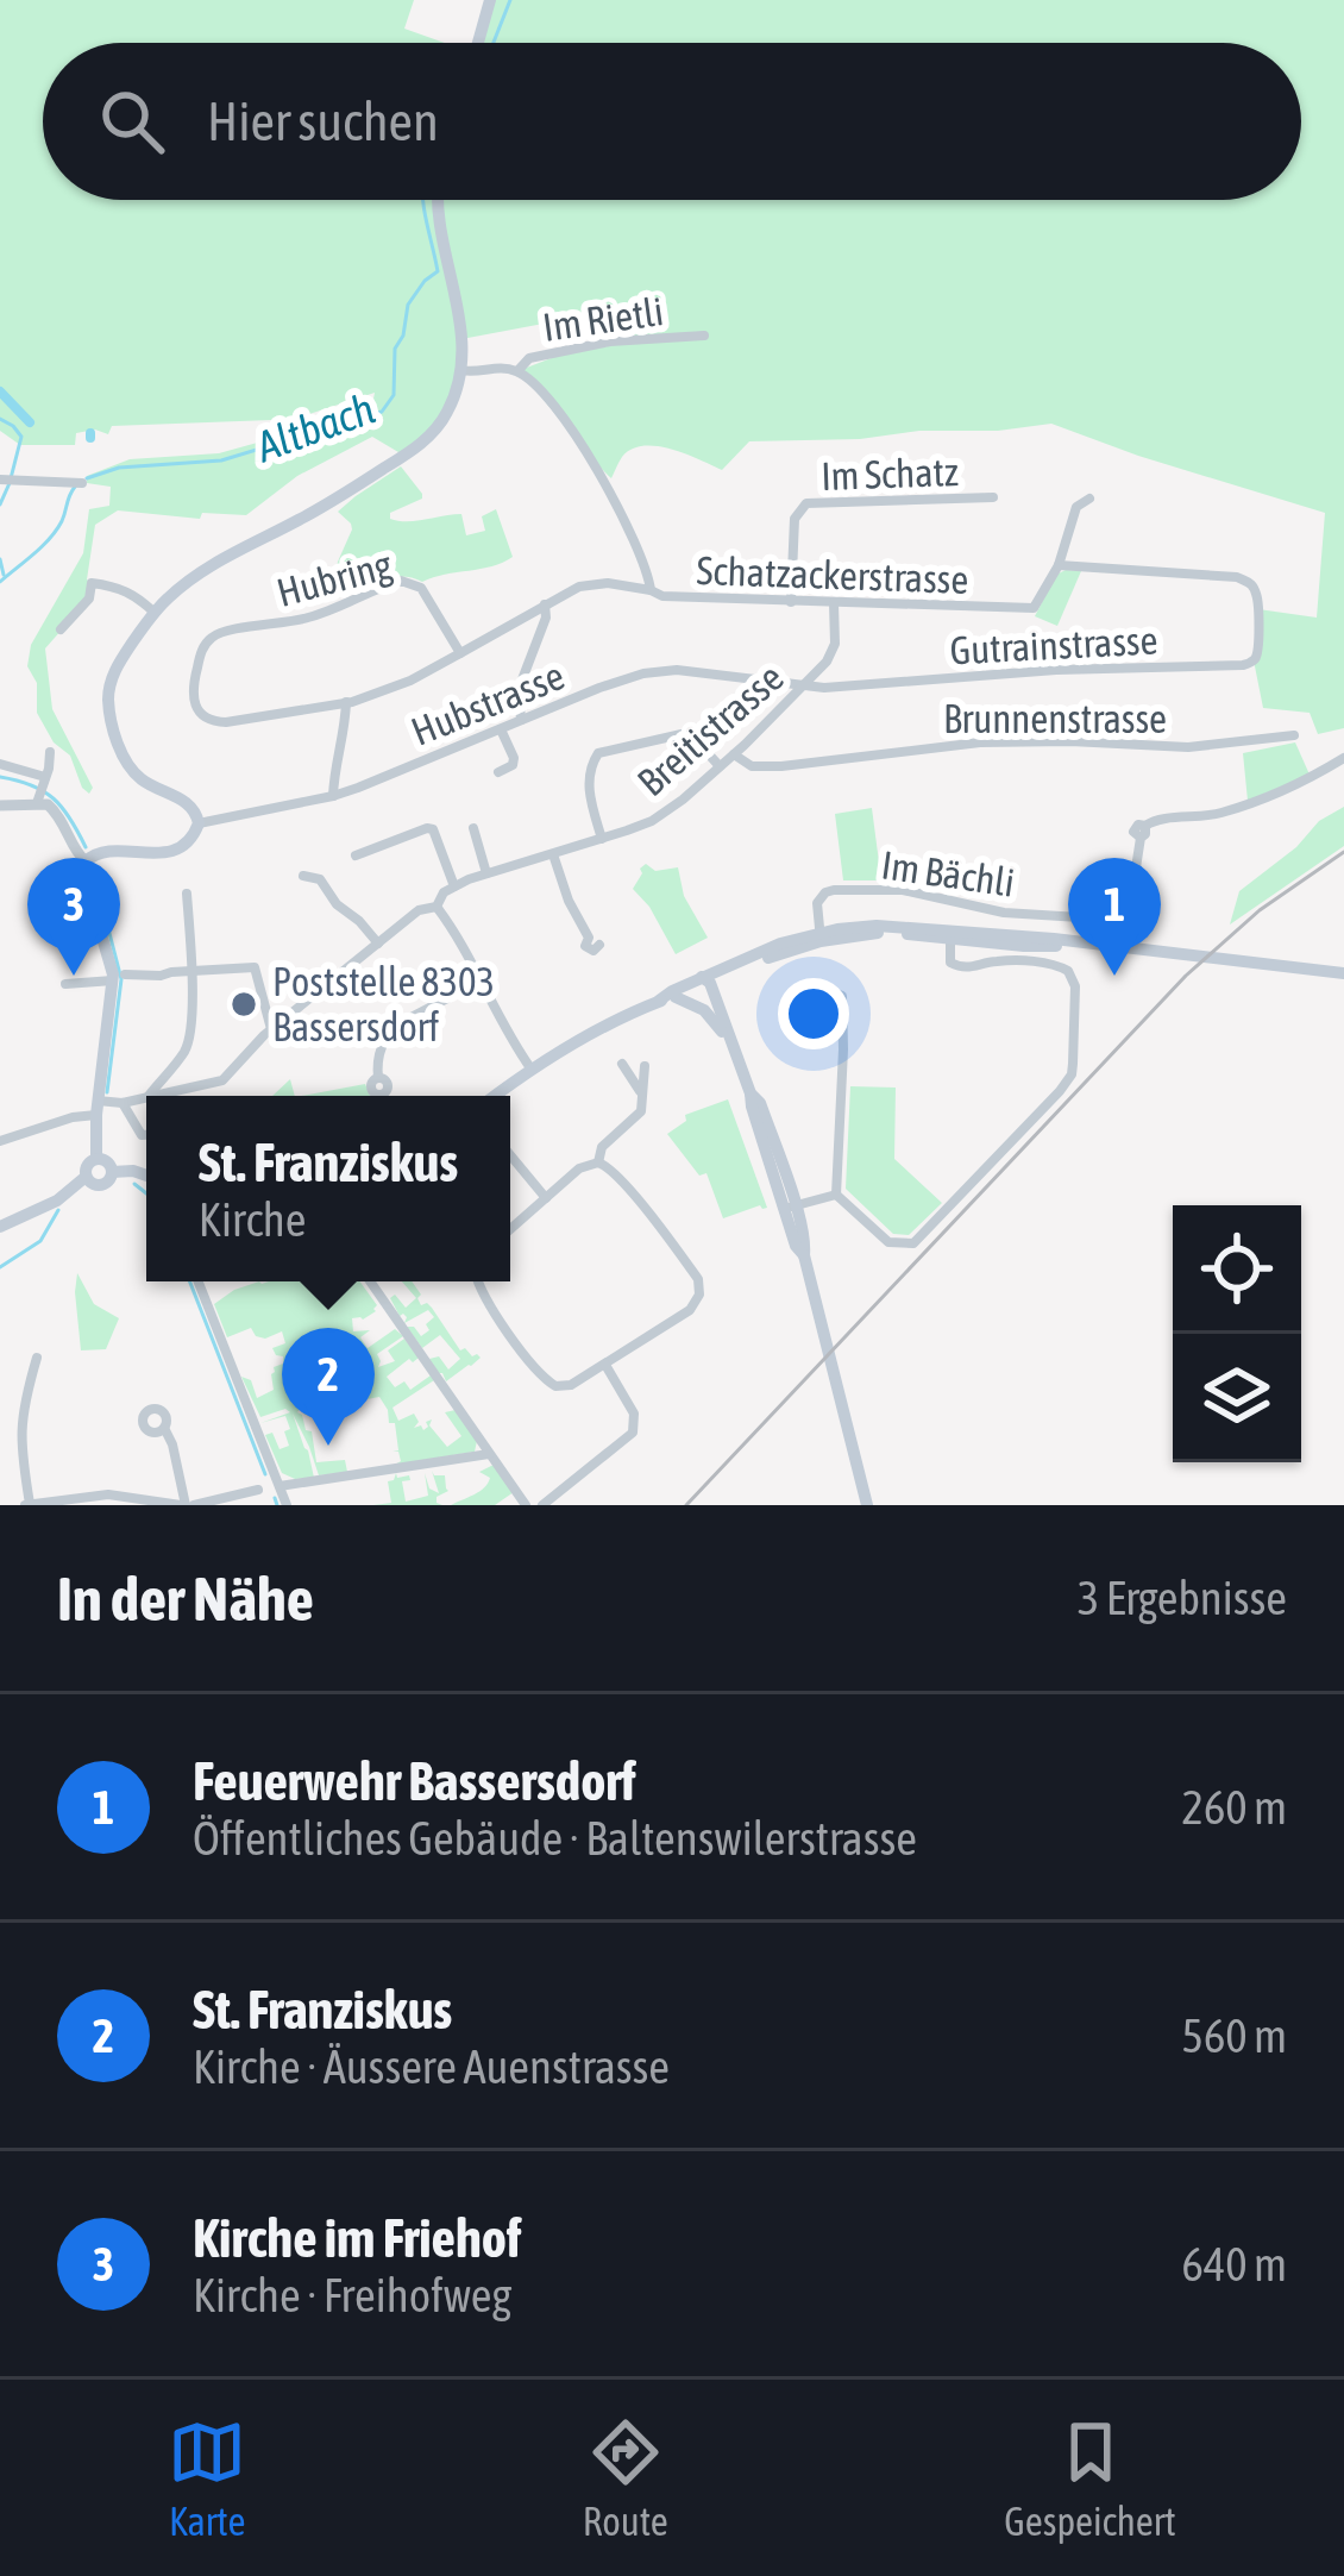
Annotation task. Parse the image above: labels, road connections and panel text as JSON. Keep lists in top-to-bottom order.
{
  "streets": {
    "street": [
      "Im Rietli",
      "Im Schatz",
      "Schatzackerstrasse",
      "Hubring",
      "Gutrainstrasse",
      "Hubstrasse",
      "Brunnenstrasse",
      "Breitistrasse",
      "Im Bächli"
    ]
  },
  "crossings": [
    ["Im Rietli", "Schatzackerstrasse"],
    ["Im Schatz", "Schatzackerstrasse"],
    ["Schatzackerstrasse", "Gutrainstrasse"],
    ["Schatzackerstrasse", "Breitistrasse"],
    ["Gutrainstrasse", "Hubstrasse"],
    ["Gutrainstrasse", "Breitistrasse"],
    ["Hubstrasse", "Breitistrasse"],
    ["Brunnenstrasse", "Breitistrasse"]
  ],
  "water": ["Altbach"],
  "places": ["Poststelle 8303 Bassersdorf"],
  "page": {
    "search": "Hier suchen",
    "pins": ["1", "3", "2"],
    "popup": ["St. Franziskus", "Kirche"],
    "heading": ["In der Nähe", "3 Ergebnisse"],
    "list": [
      {
        "mark": "1",
        "name": "Feuerwehr Bassersdorf",
        "note": "Öffentliches Gebäude · Baltenswilerstrasse",
        "value": "260 m"
      },
      {
        "mark": "2",
        "name": "St. Franziskus",
        "note": "Kirche · Äussere Auenstrasse",
        "value": "560 m"
      },
      {
        "mark": "3",
        "name": "Kirche im Friehof",
        "note": "Kirche · Freihofweg",
        "value": "640 m"
      }
    ],
    "nav": ["Karte", "Route", "Gespeichert"]
  }
}
